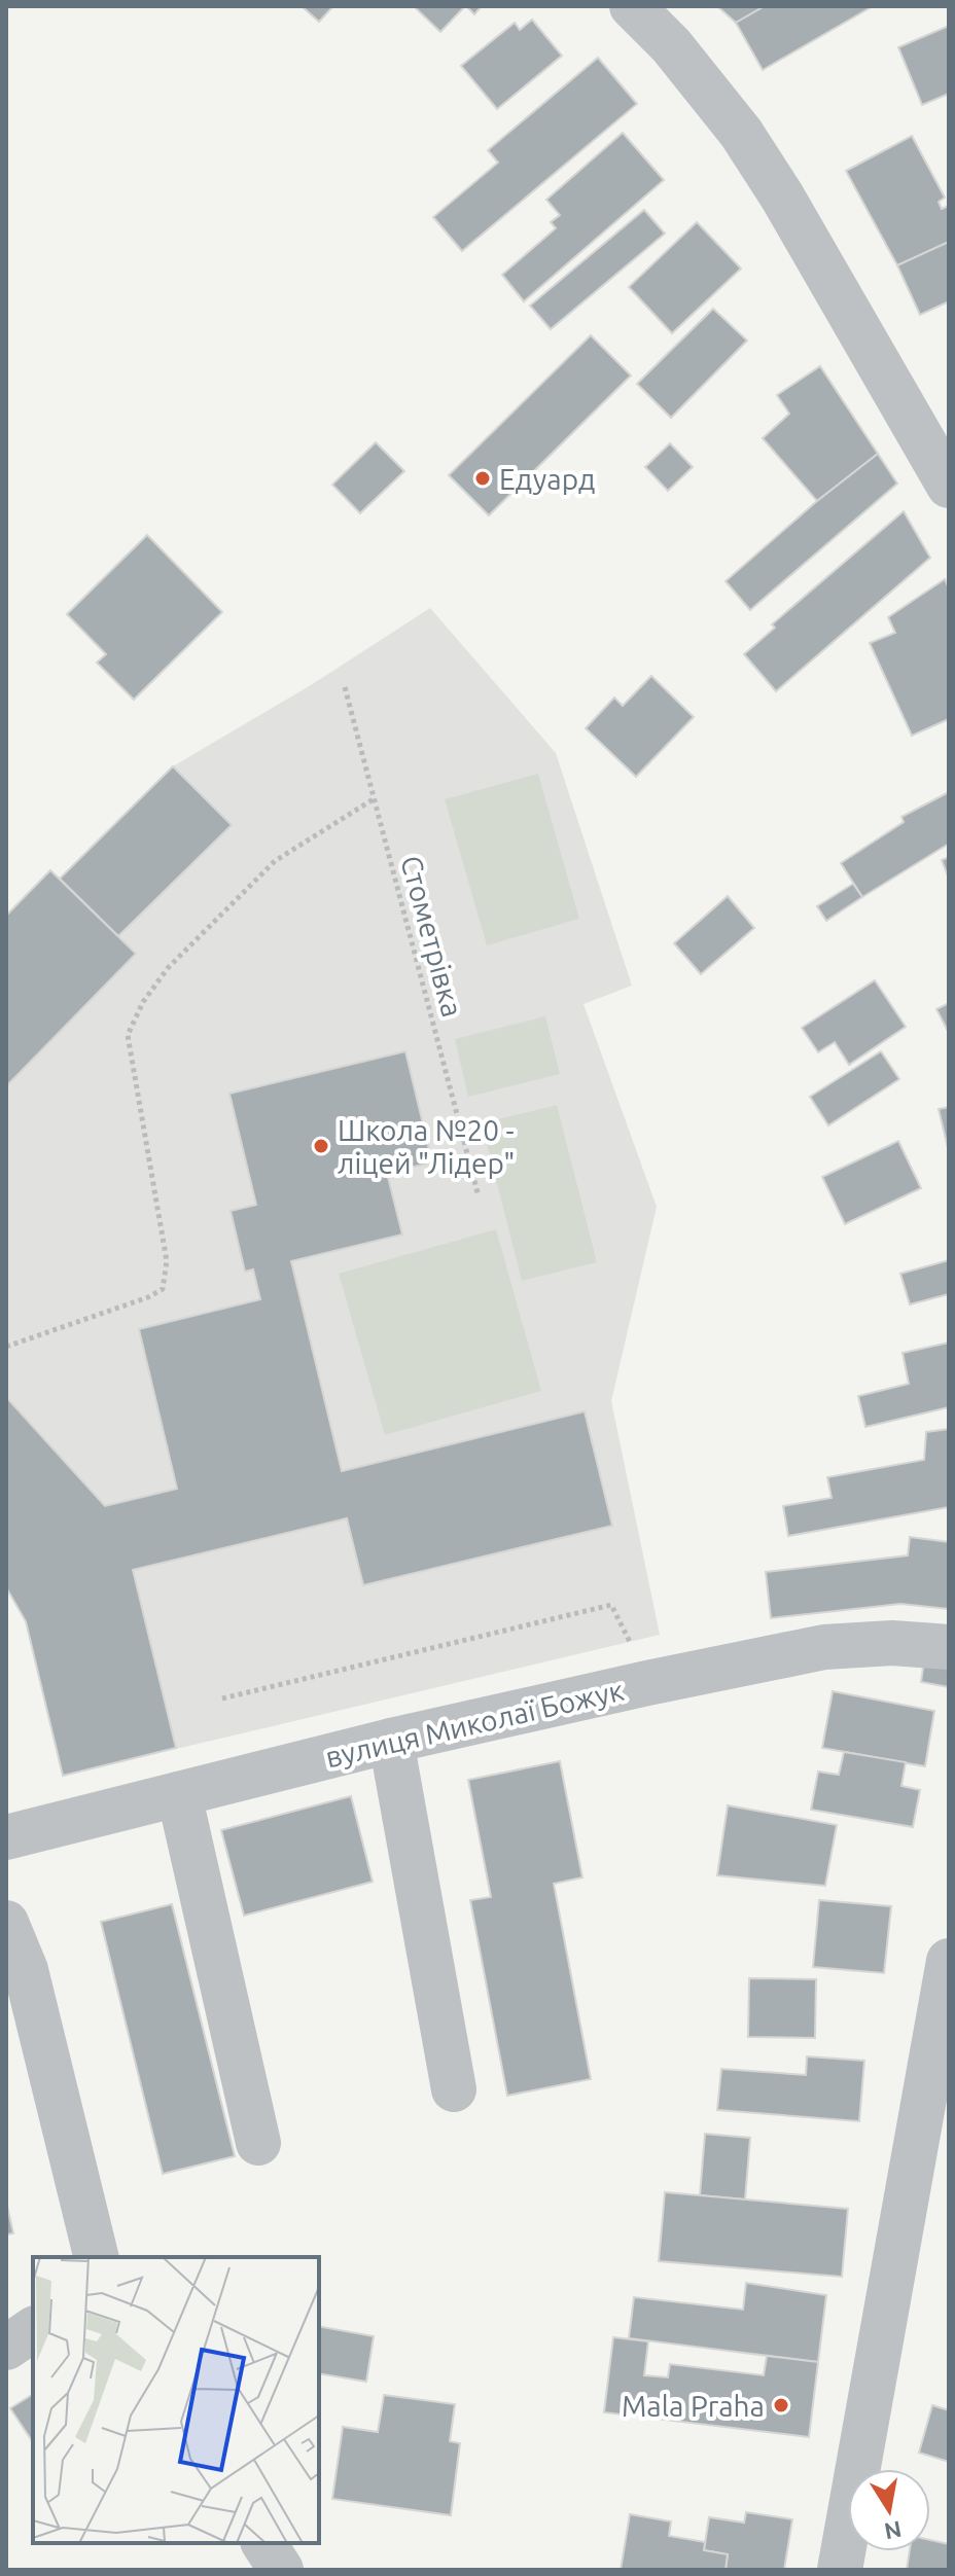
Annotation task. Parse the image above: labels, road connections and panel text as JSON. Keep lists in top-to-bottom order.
{
  "streets": {
    "street": ["вулиця Миколаї Божук"],
    "path": ["Стометрівка"]
  },
  "places": ["Едуард", "Школа №20 - ліцей \"Лідер\"", "Mala Praha"],
  "north": "bottom"
}
